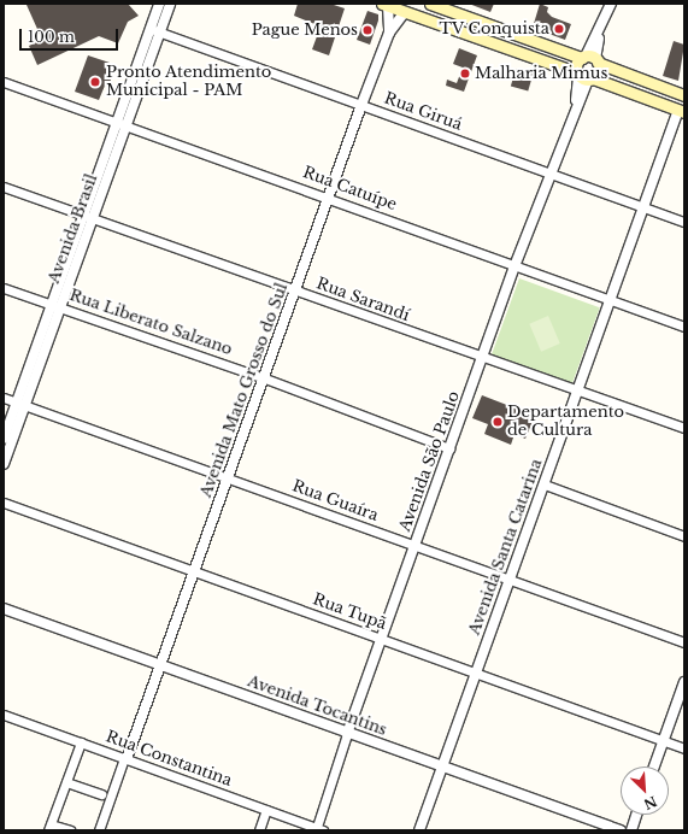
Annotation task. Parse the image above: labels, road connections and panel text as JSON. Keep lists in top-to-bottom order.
{
  "streets": {
    "street": [
      "Rua Giruá",
      "Rua Catuípe",
      "Avenida Brasil",
      "Rua Sarandí",
      "Rua Liberato Salzano",
      "Avenida Mato Grosso do Sul",
      "Avenida São Paulo",
      "Rua Guaíra",
      "Avenida Santa Catarina",
      "Rua Tupã",
      "Avenida Tocantins",
      "Rua Constantina"
    ]
  },
  "crossings": [
    ["Rua Giruá", "Avenida Brasil"],
    ["Rua Giruá", "Avenida Mato Grosso do Sul"],
    ["Rua Giruá", "Avenida São Paulo"],
    ["Rua Giruá", "Avenida Santa Catarina"],
    ["Rua Catuípe", "Avenida Brasil"],
    ["Rua Catuípe", "Avenida Mato Grosso do Sul"],
    ["Rua Catuípe", "Avenida São Paulo"],
    ["Rua Catuípe", "Avenida Santa Catarina"],
    ["Avenida Brasil", "Rua Sarandí"],
    ["Avenida Brasil", "Rua Liberato Salzano"],
    ["Avenida Brasil", "Rua Guaíra"],
    ["Rua Sarandí", "Avenida Mato Grosso do Sul"],
    ["Rua Sarandí", "Avenida São Paulo"],
    ["Rua Sarandí", "Avenida Santa Catarina"],
    ["Rua Liberato Salzano", "Avenida Mato Grosso do Sul"],
    ["Rua Liberato Salzano", "Avenida São Paulo"],
    ["Avenida Mato Grosso do Sul", "Rua Guaíra"],
    ["Avenida Mato Grosso do Sul", "Rua Tupã"],
    ["Avenida Mato Grosso do Sul", "Avenida Tocantins"],
    ["Avenida Mato Grosso do Sul", "Rua Constantina"],
    ["Avenida São Paulo", "Rua Guaíra"],
    ["Avenida São Paulo", "Rua Tupã"],
    ["Avenida São Paulo", "Avenida Tocantins"],
    ["Avenida São Paulo", "Rua Constantina"],
    ["Rua Guaíra", "Avenida Santa Catarina"],
    ["Avenida Santa Catarina", "Rua Tupã"],
    ["Avenida Santa Catarina", "Avenida Tocantins"]
  ],
  "places": [
    "TV Conquista",
    "Pague Menos",
    "Malharia Mimus",
    "Pronto Atendimento Municipal - PAM",
    "Departamento de Cultura"
  ],
  "scale_bar": "100 m",
  "north": "bottom right"
}
